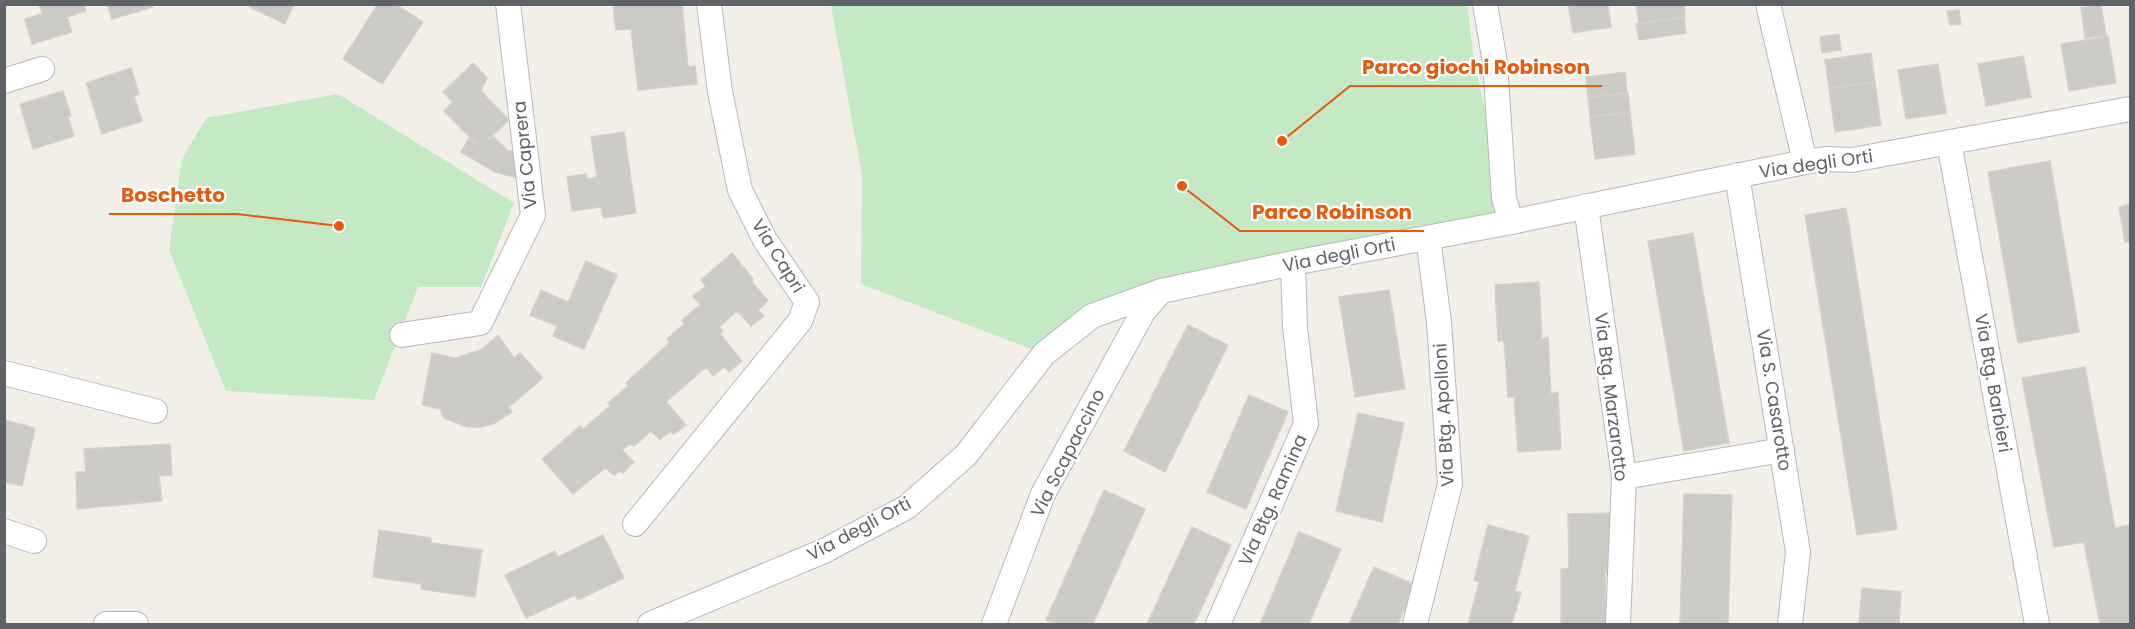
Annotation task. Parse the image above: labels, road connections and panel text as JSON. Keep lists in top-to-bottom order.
{
  "streets": {
    "street": [
      "Via Caprera",
      "Via degli Orti",
      "Via Capri",
      "Via Btg. Barbieri",
      "Via Btg. Marzarotto",
      "Via S. Casarotto",
      "Via Btg. Apolloni",
      "Via Scapaccino",
      "Via Btg. Ramina"
    ]
  },
  "crossings": [
    ["Via degli Orti", "Via Btg. Barbieri"],
    ["Via degli Orti", "Via Btg. Marzarotto"],
    ["Via degli Orti", "Via S. Casarotto"],
    ["Via degli Orti", "Via Btg. Apolloni"],
    ["Via degli Orti", "Via Scapaccino"],
    ["Via degli Orti", "Via Btg. Ramina"]
  ],
  "places": ["Parco giochi Robinson", "Parco Robinson", "Boschetto"]
}
